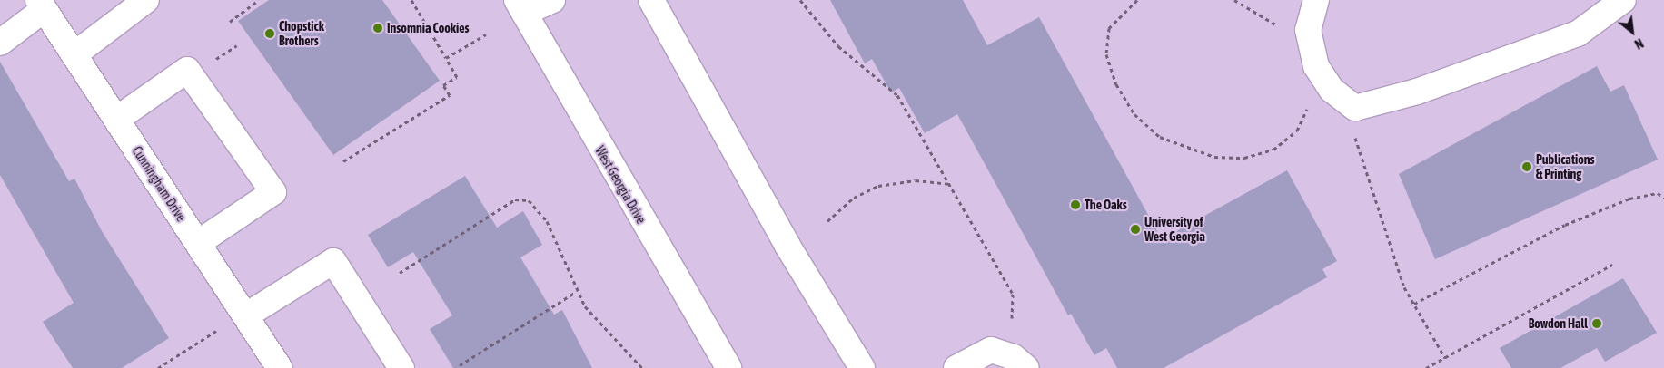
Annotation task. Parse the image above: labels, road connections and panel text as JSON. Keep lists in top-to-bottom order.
{
  "streets": {
    "street": ["Cunningham Drive", "West Georgia Drive"]
  },
  "places": [
    "Insomnia Cookies",
    "Chopstick Brothers",
    "Publications & Printing",
    "The Oaks",
    "University of West Georgia",
    "Bowdon Hall"
  ],
  "north": "bottom right"
}
